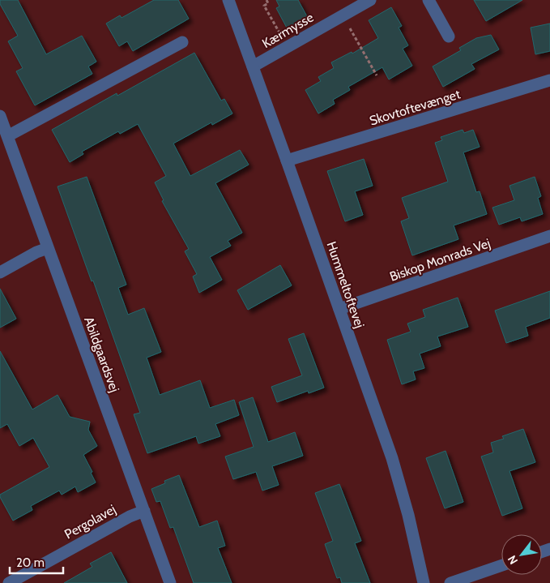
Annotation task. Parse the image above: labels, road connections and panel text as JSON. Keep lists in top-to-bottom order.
{
  "streets": {
    "street": [
      "Kærmysse",
      "Skovtoftevænget",
      "Biskop Monrads Vej",
      "Hummeltoftevej",
      "Abildgaardsvej",
      "Pergolavej"
    ]
  },
  "crossings": [
    ["Kærmysse", "Hummeltoftevej"],
    ["Skovtoftevænget", "Hummeltoftevej"],
    ["Biskop Monrads Vej", "Hummeltoftevej"],
    ["Abildgaardsvej", "Pergolavej"]
  ],
  "scale_bar": "20 m",
  "north": "bottom left"
}
